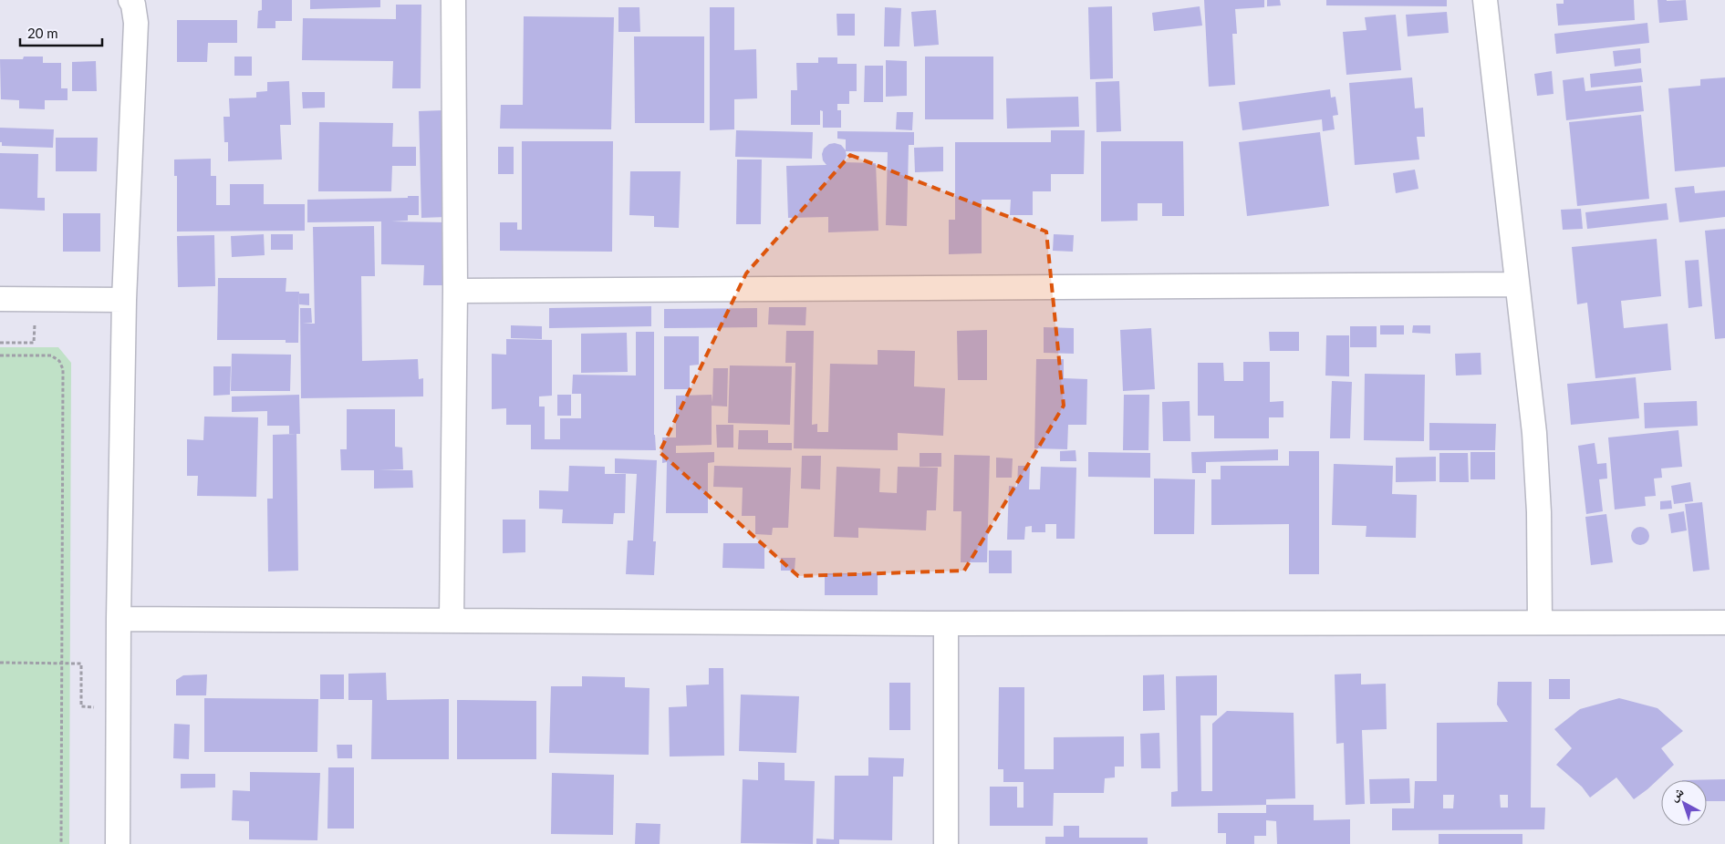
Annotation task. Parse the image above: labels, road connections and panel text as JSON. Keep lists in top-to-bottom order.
{
  "scale_bar": "20 m",
  "north": "top left"
}
